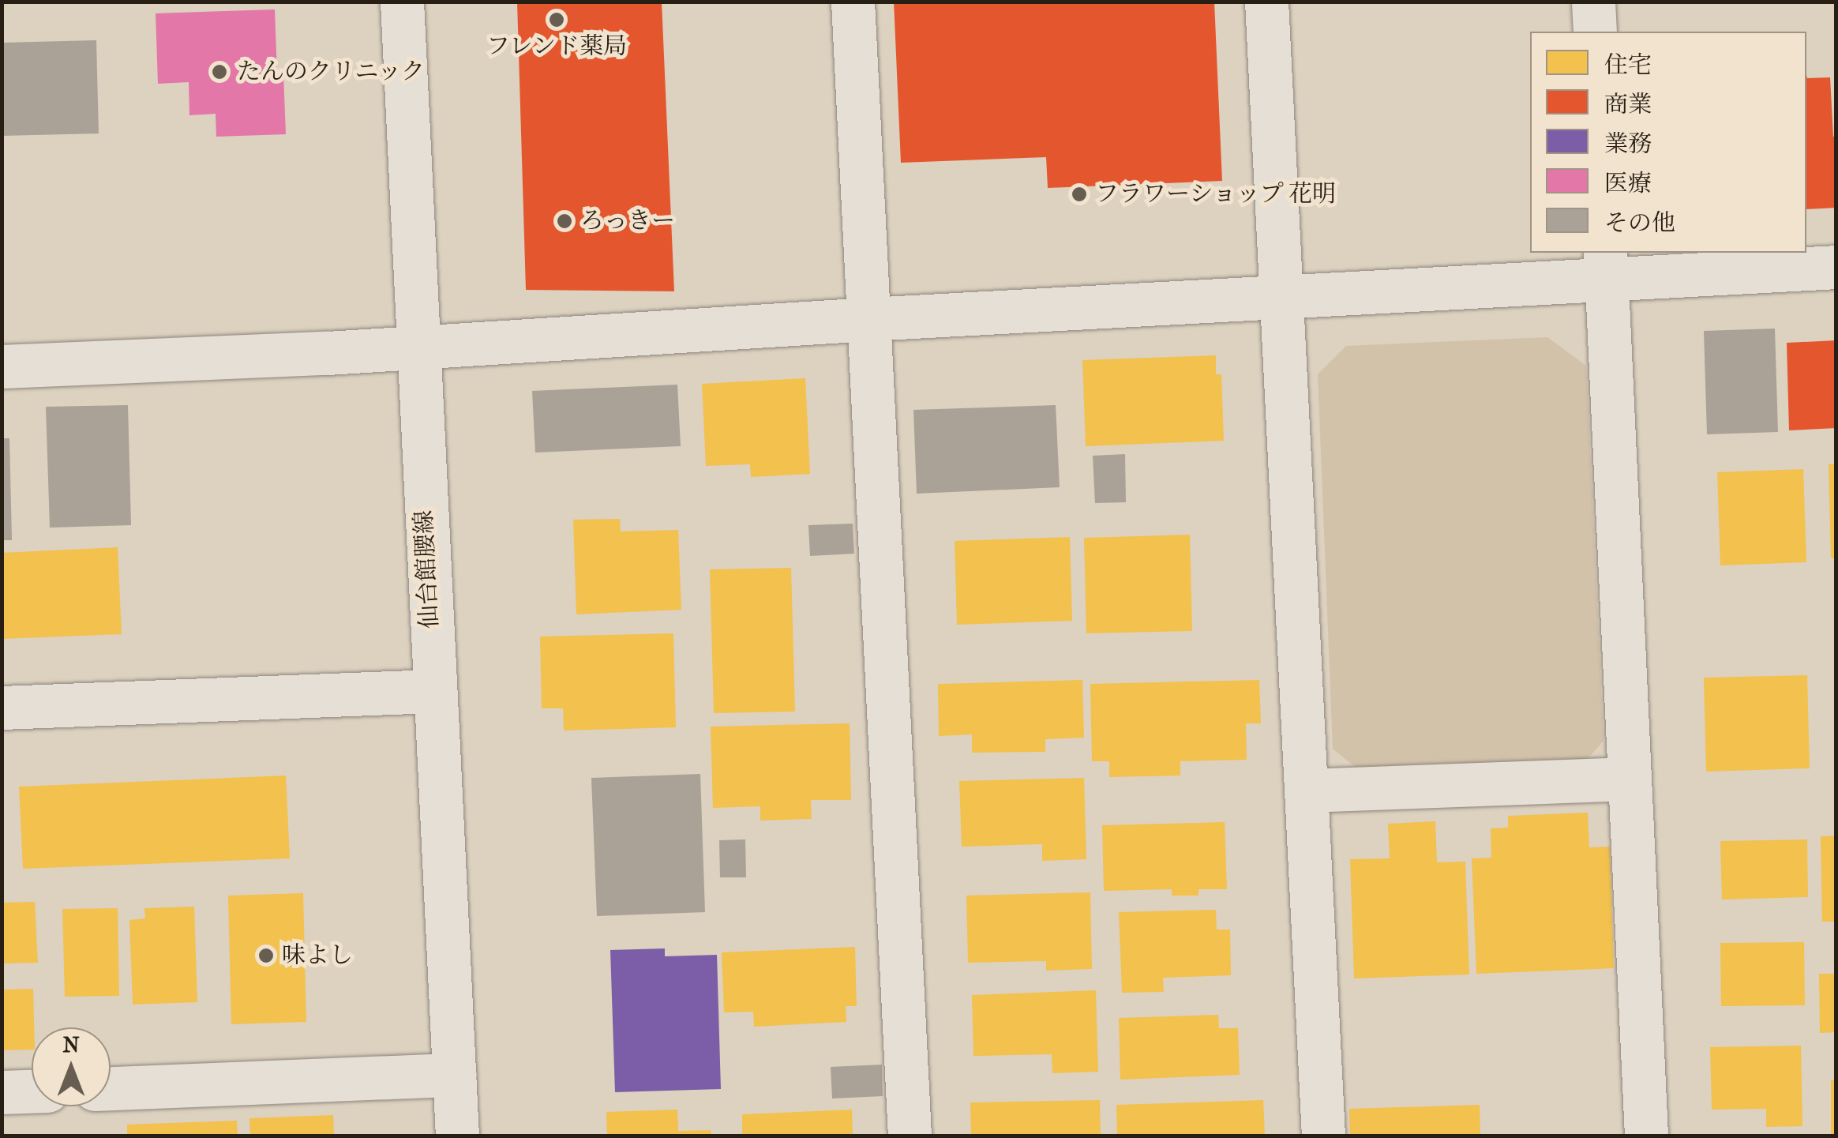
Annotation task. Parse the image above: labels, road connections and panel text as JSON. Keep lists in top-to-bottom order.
{
  "streets": {
    "street": ["仙台館腰線"]
  },
  "places": [
    "フレンド薬局",
    "たんのクリニック",
    "フラワーショップ 花明",
    "ろっきー",
    "味よし"
  ],
  "legend": [
    "住宅",
    "商業",
    "業務",
    "医療",
    "その他"
  ],
  "north": "top"
}
